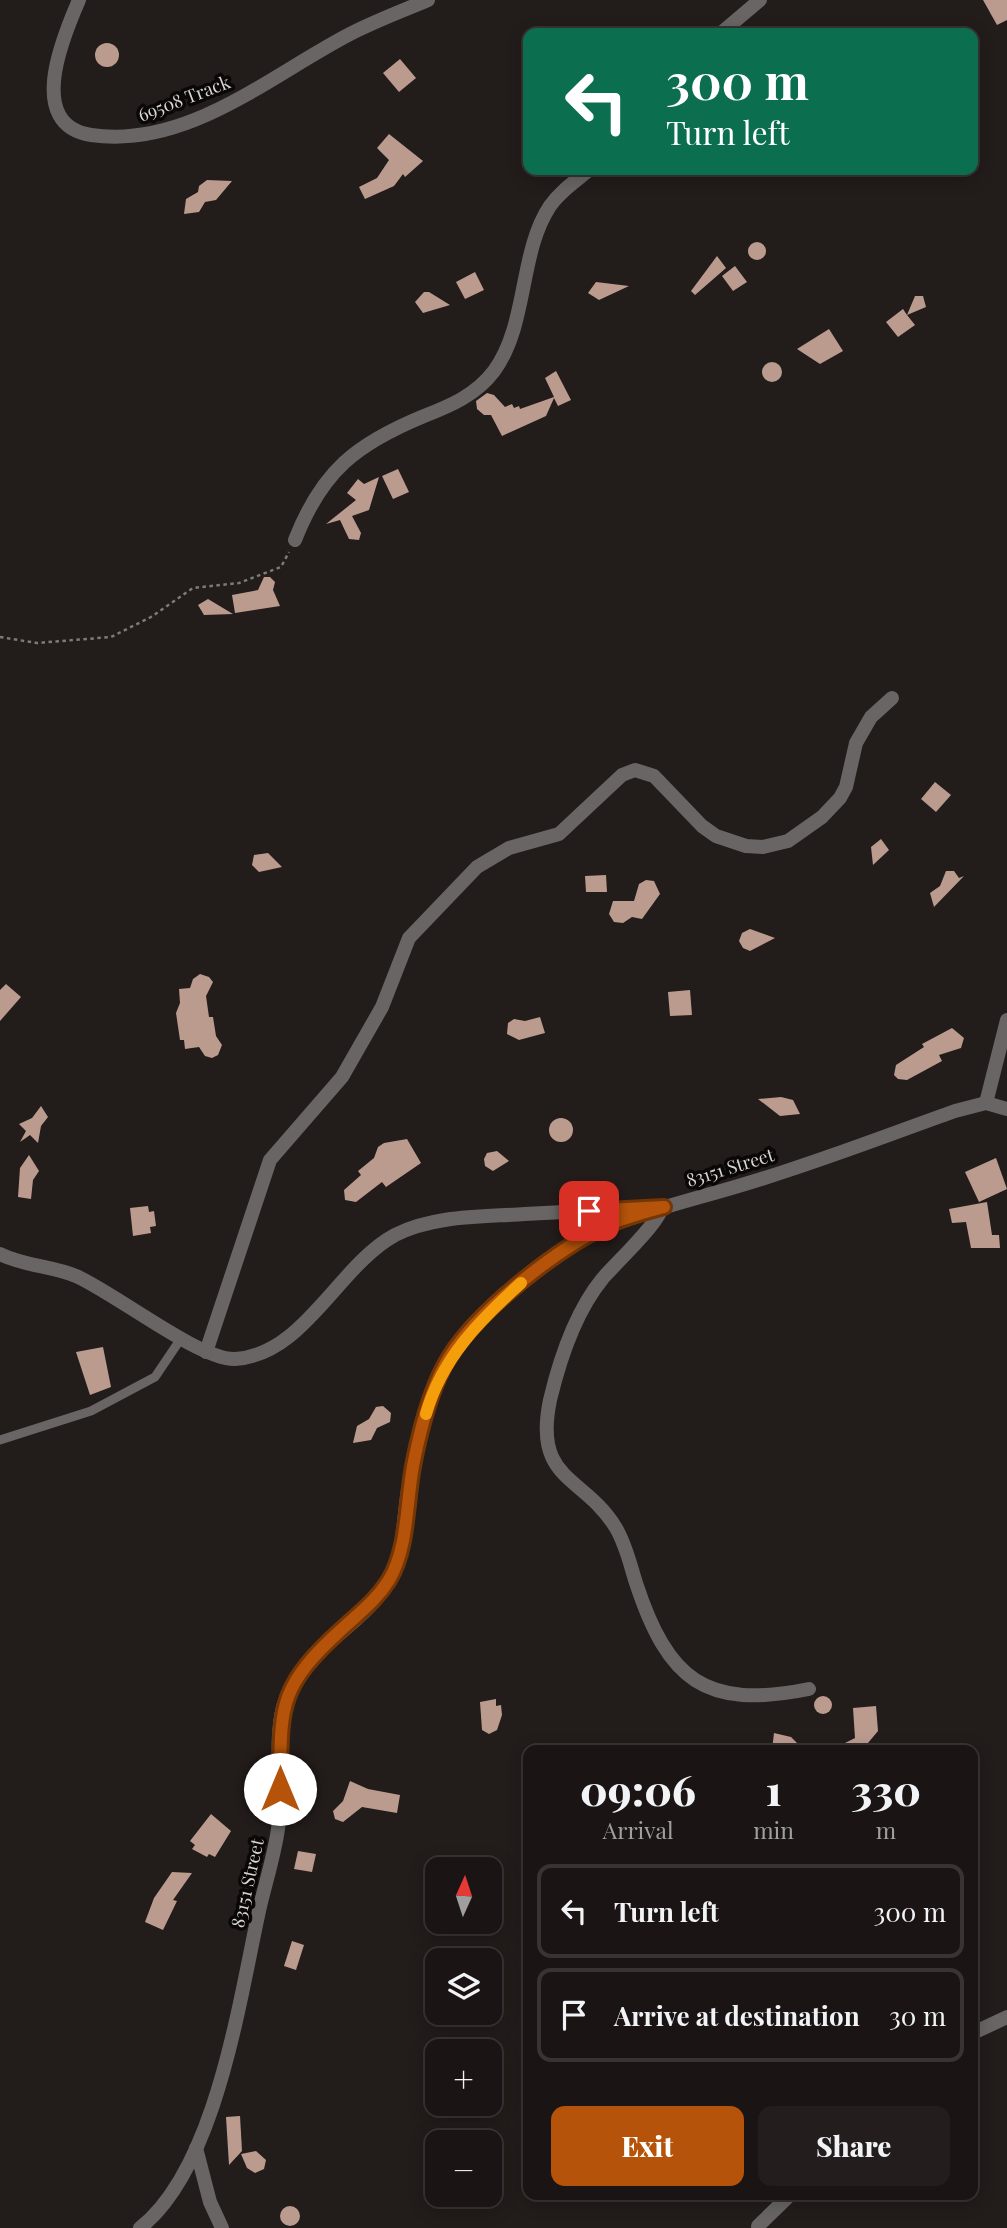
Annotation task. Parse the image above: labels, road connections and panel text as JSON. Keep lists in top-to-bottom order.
{
  "streets": {
    "street": ["69508 Track", "83151 Street"]
  },
  "north": "top",
  "page": {
    "turn": ["300 m", "Turn left"],
    "eta": [
      "09:06",
      "Arrival",
      "1",
      "min",
      "330",
      "m"
    ],
    "map_buttons": ["+", "−"],
    "list": [
      {
        "name": "Turn left",
        "value": "300 m"
      },
      {
        "name": "Arrive at destination",
        "value": "30 m"
      }
    ],
    "buttons": ["Exit", "Share"]
  }
}
